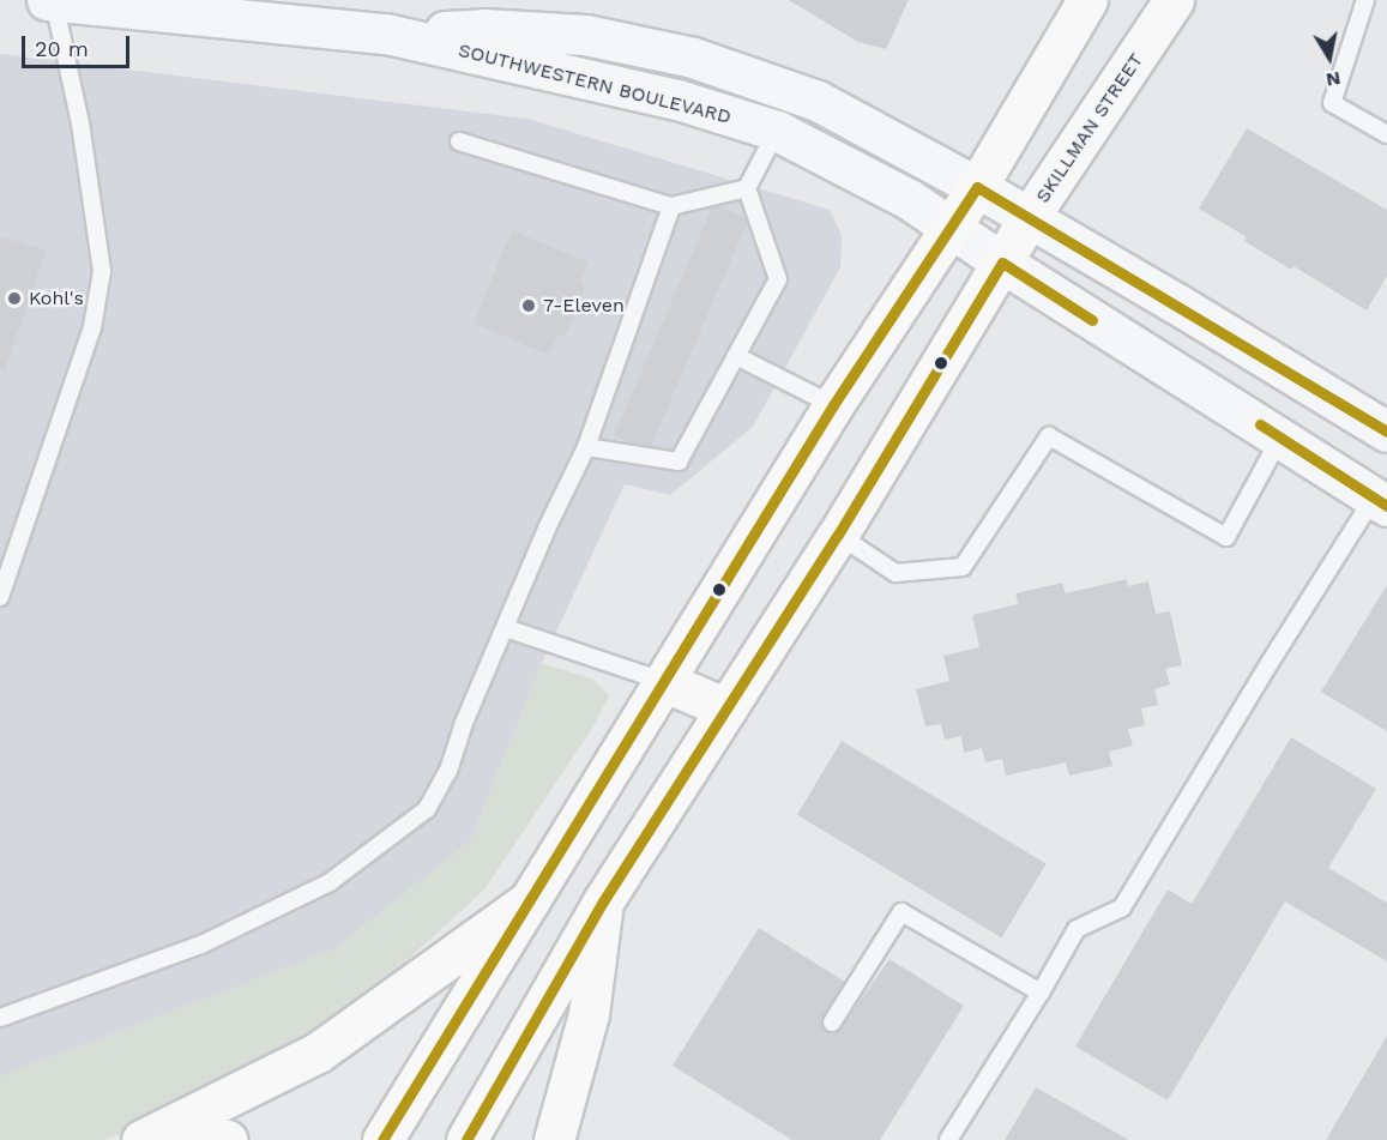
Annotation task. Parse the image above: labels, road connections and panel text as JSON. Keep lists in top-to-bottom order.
{
  "streets": {
    "main road": ["SKILLMAN STREET"],
    "street": ["SOUTHWESTERN BOULEVARD"]
  },
  "crossings": [
    ["SOUTHWESTERN BOULEVARD", "SKILLMAN STREET"]
  ],
  "places": ["Kohl's", "7-Eleven"],
  "scale_bar": "20 m",
  "north": "bottom"
}
